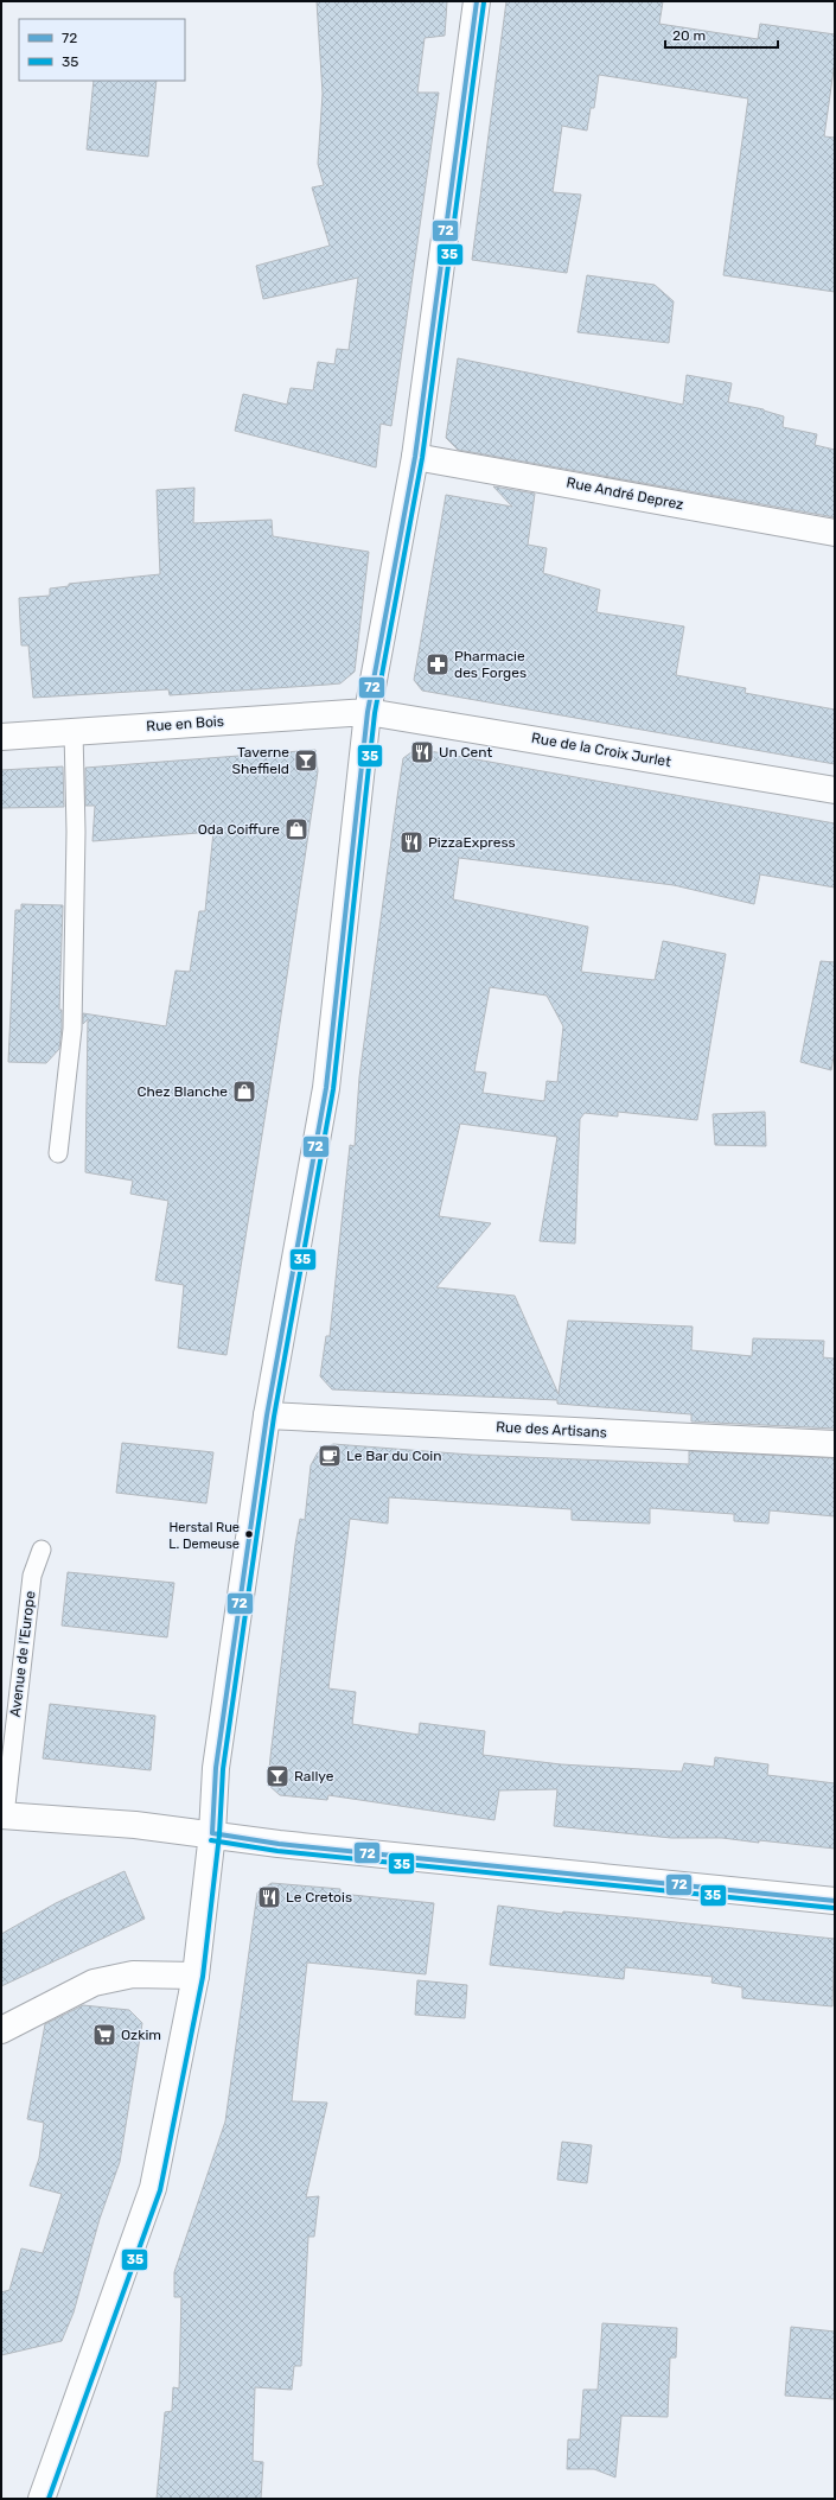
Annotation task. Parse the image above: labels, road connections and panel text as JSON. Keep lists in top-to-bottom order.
{
  "streets": {
    "street": [
      "Rue André Deprez",
      "Rue en Bois",
      "Rue de la Croix Jurlet",
      "Rue des Artisans",
      "Avenue de l'Europe"
    ]
  },
  "crossings": [
    ["Rue en Bois", "Rue de la Croix Jurlet"]
  ],
  "places": {
    "pharmacy": ["Pharmacie des Forges"],
    "restaurant": ["Un Cent", "PizzaExpress", "Le Cretois"],
    "bar": ["Taverne Sheffield", "Rallye"],
    "shop": ["Oda Coiffure", "Chez Blanche"],
    "cafe": ["Le Bar du Coin"],
    "other": ["Herstal Rue L. Demeuse"],
    "supermarket": ["Ozkim"]
  },
  "lines": ["transit line 72", "transit line 35"],
  "legend": ["72", "35"],
  "scale_bar": "20 m"
}
